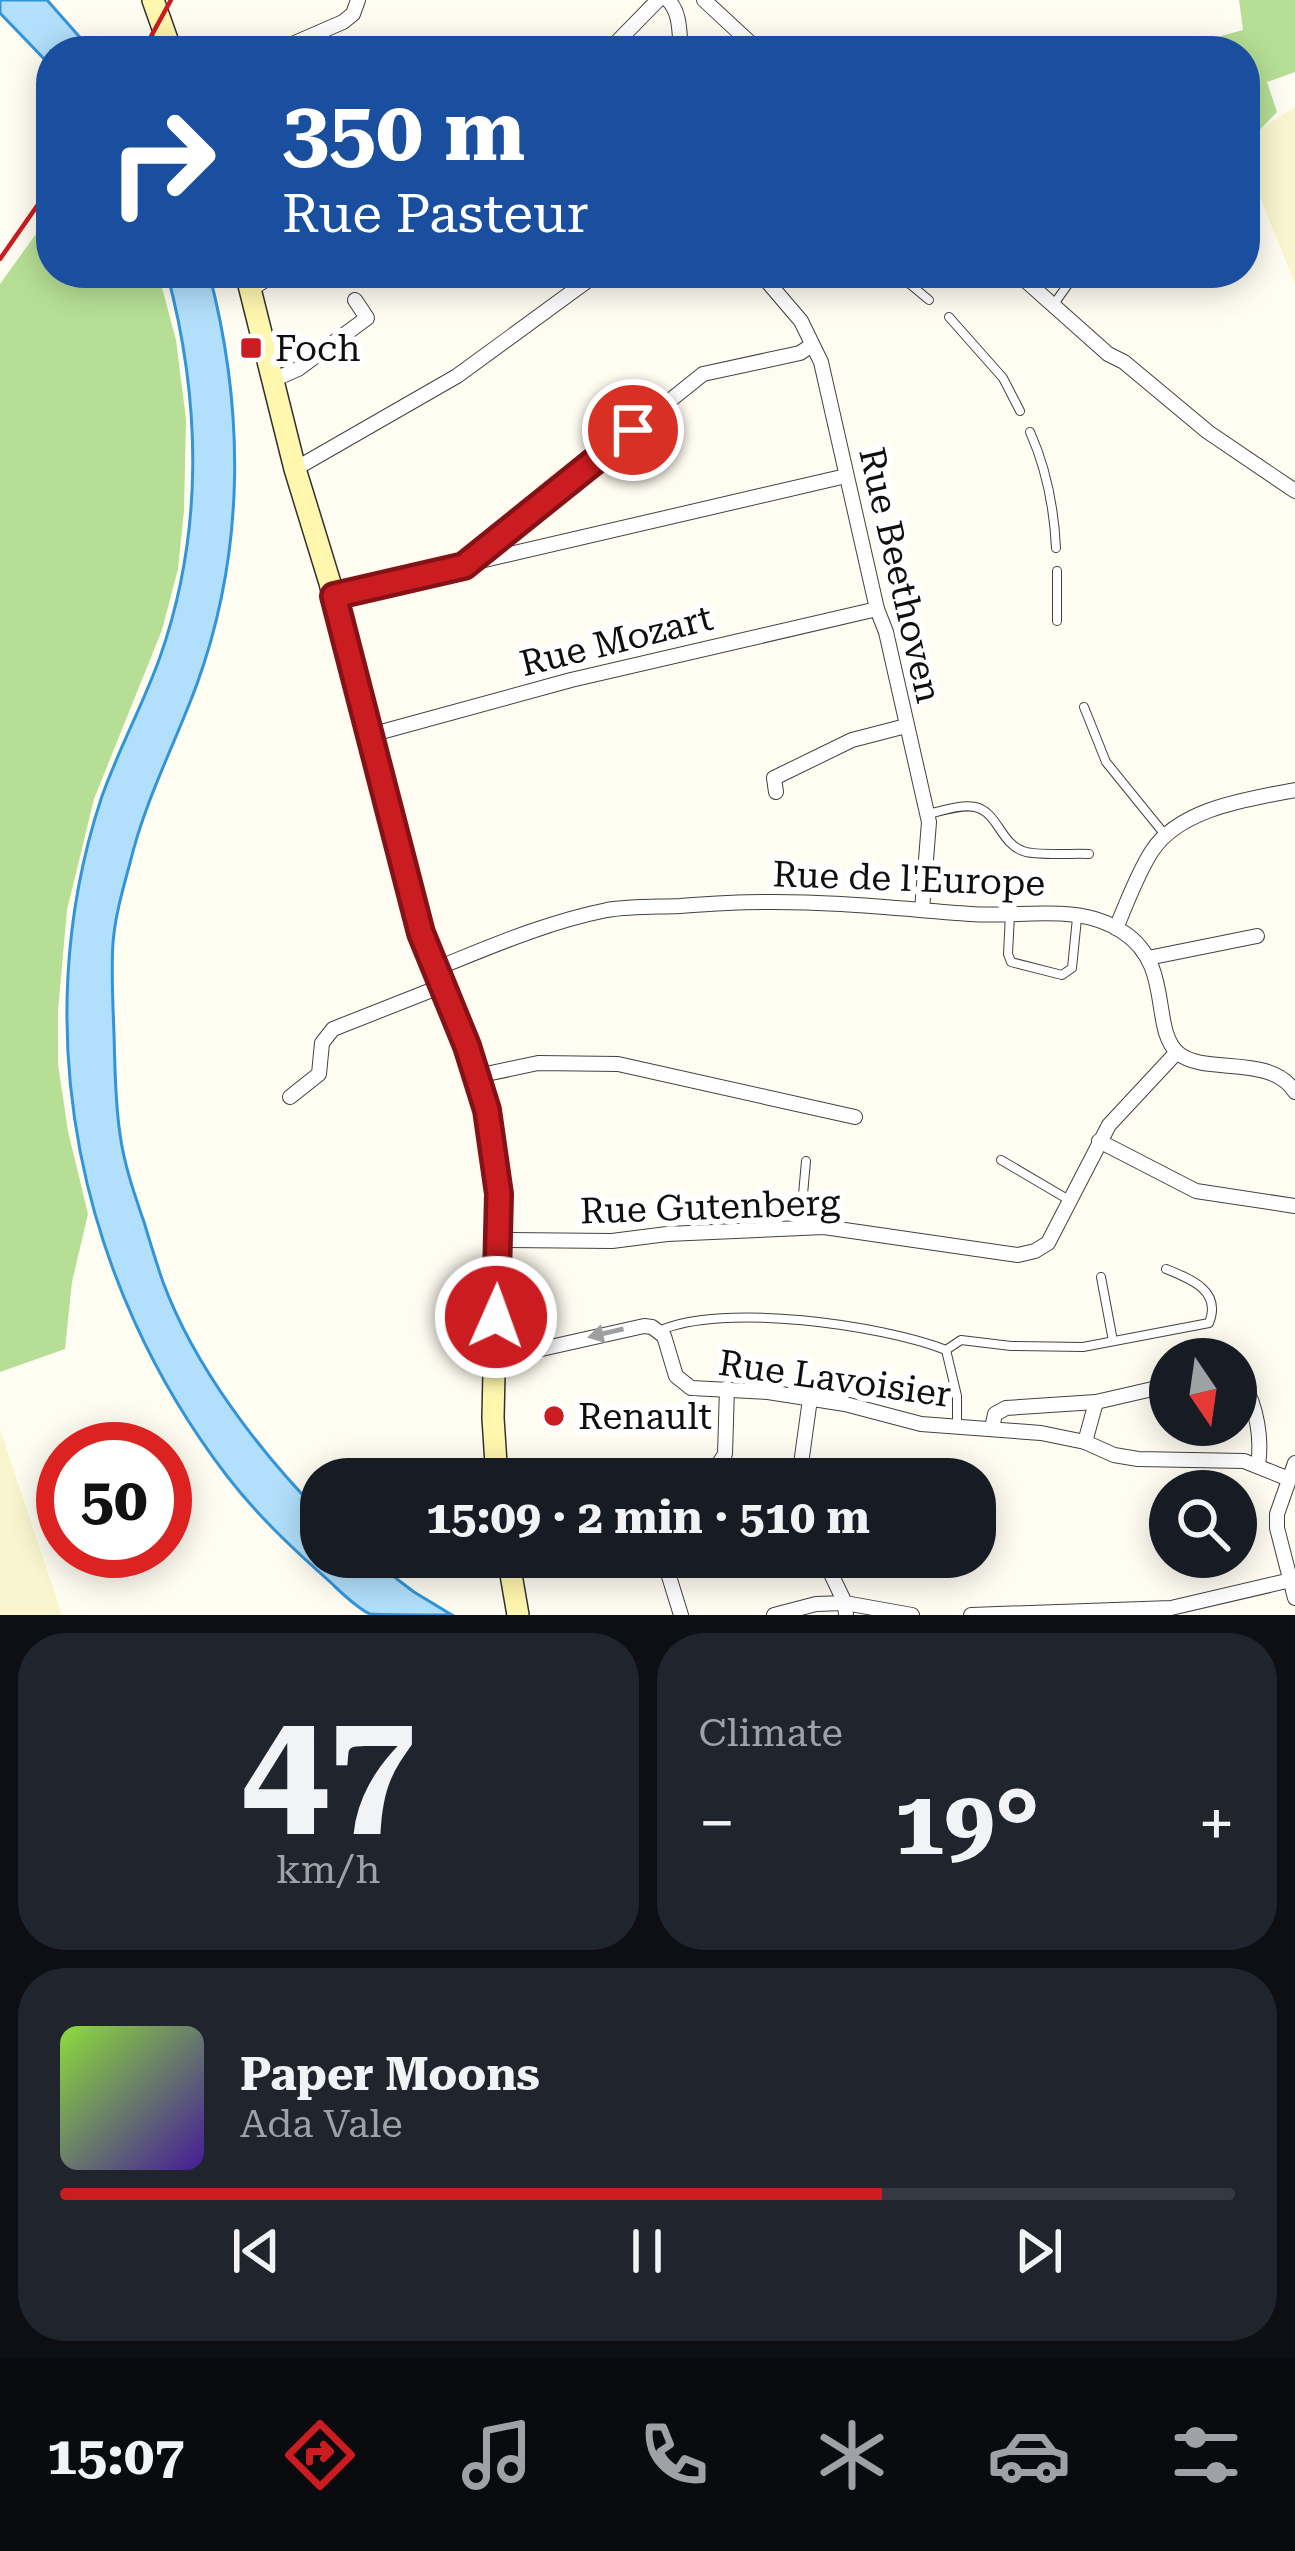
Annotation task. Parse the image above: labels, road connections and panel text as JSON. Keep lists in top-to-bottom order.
{
  "streets": {
    "street": [
      "Rue Beethoven",
      "Rue Mozart",
      "Rue de l'Europe",
      "Rue Gutenberg",
      "Rue Lavoisier"
    ]
  },
  "crossings": [
    ["Rue Beethoven", "Rue Mozart"],
    ["Rue Beethoven", "Rue de l'Europe"]
  ],
  "places": {
    "transit": ["Foch"],
    "other": ["Renault"]
  },
  "north": "bottom",
  "page": {
    "turn": ["350 m", "Rue Pasteur"],
    "limit": "50",
    "trip": "15:09 · 2 min · 510 m",
    "tile": [
      ["47", "km/h"],
      "Climate"
    ],
    "heat": ["−", "19°", "+"],
    "song": ["Paper Moons", "Ada Vale"],
    "tabs": "15:07"
  }
}
